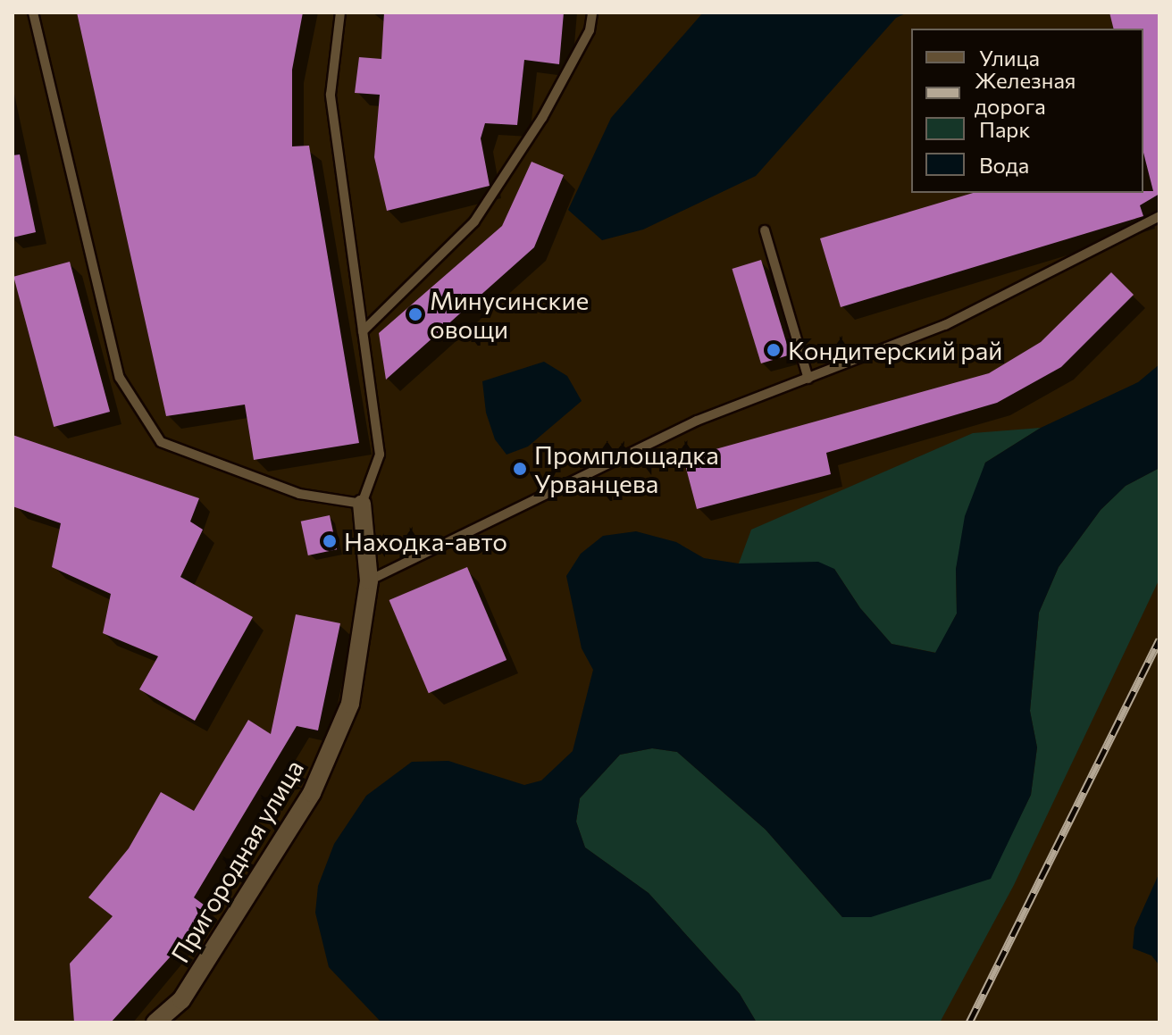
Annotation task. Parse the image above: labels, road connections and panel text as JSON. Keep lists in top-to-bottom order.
{
  "streets": {
    "street": ["Пригородная улица"]
  },
  "places": [
    "Минусинские овощи",
    "Кондитерский рай",
    "Промплощадка Урванцева",
    "Находка-авто"
  ],
  "legend": [
    "Улица",
    "Железная дорога",
    "Парк",
    "Вода"
  ]
}
